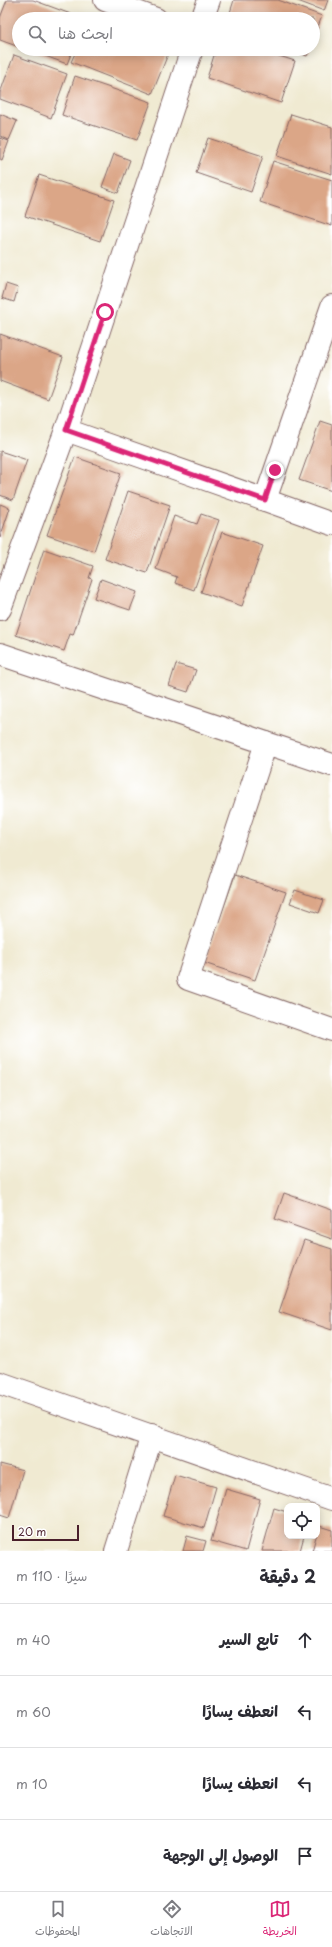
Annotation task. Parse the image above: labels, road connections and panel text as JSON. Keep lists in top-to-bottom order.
{
  "scale_bar": "20 m",
  "page": {
    "search": "ابحث هنا",
    "scale": "20 m",
    "heading": ["2 دقيقة", "سيرًا · 110 m"],
    "list": [
      ["تابع السير", "40 m"],
      ["انعطف يسارًا", "60 m"],
      ["انعطف يسارًا", "10 m"],
      "الوصول إلى الوجهة"
    ],
    "nav": ["الخريطة", "الاتجاهات", "المحفوظات"]
  }
}
